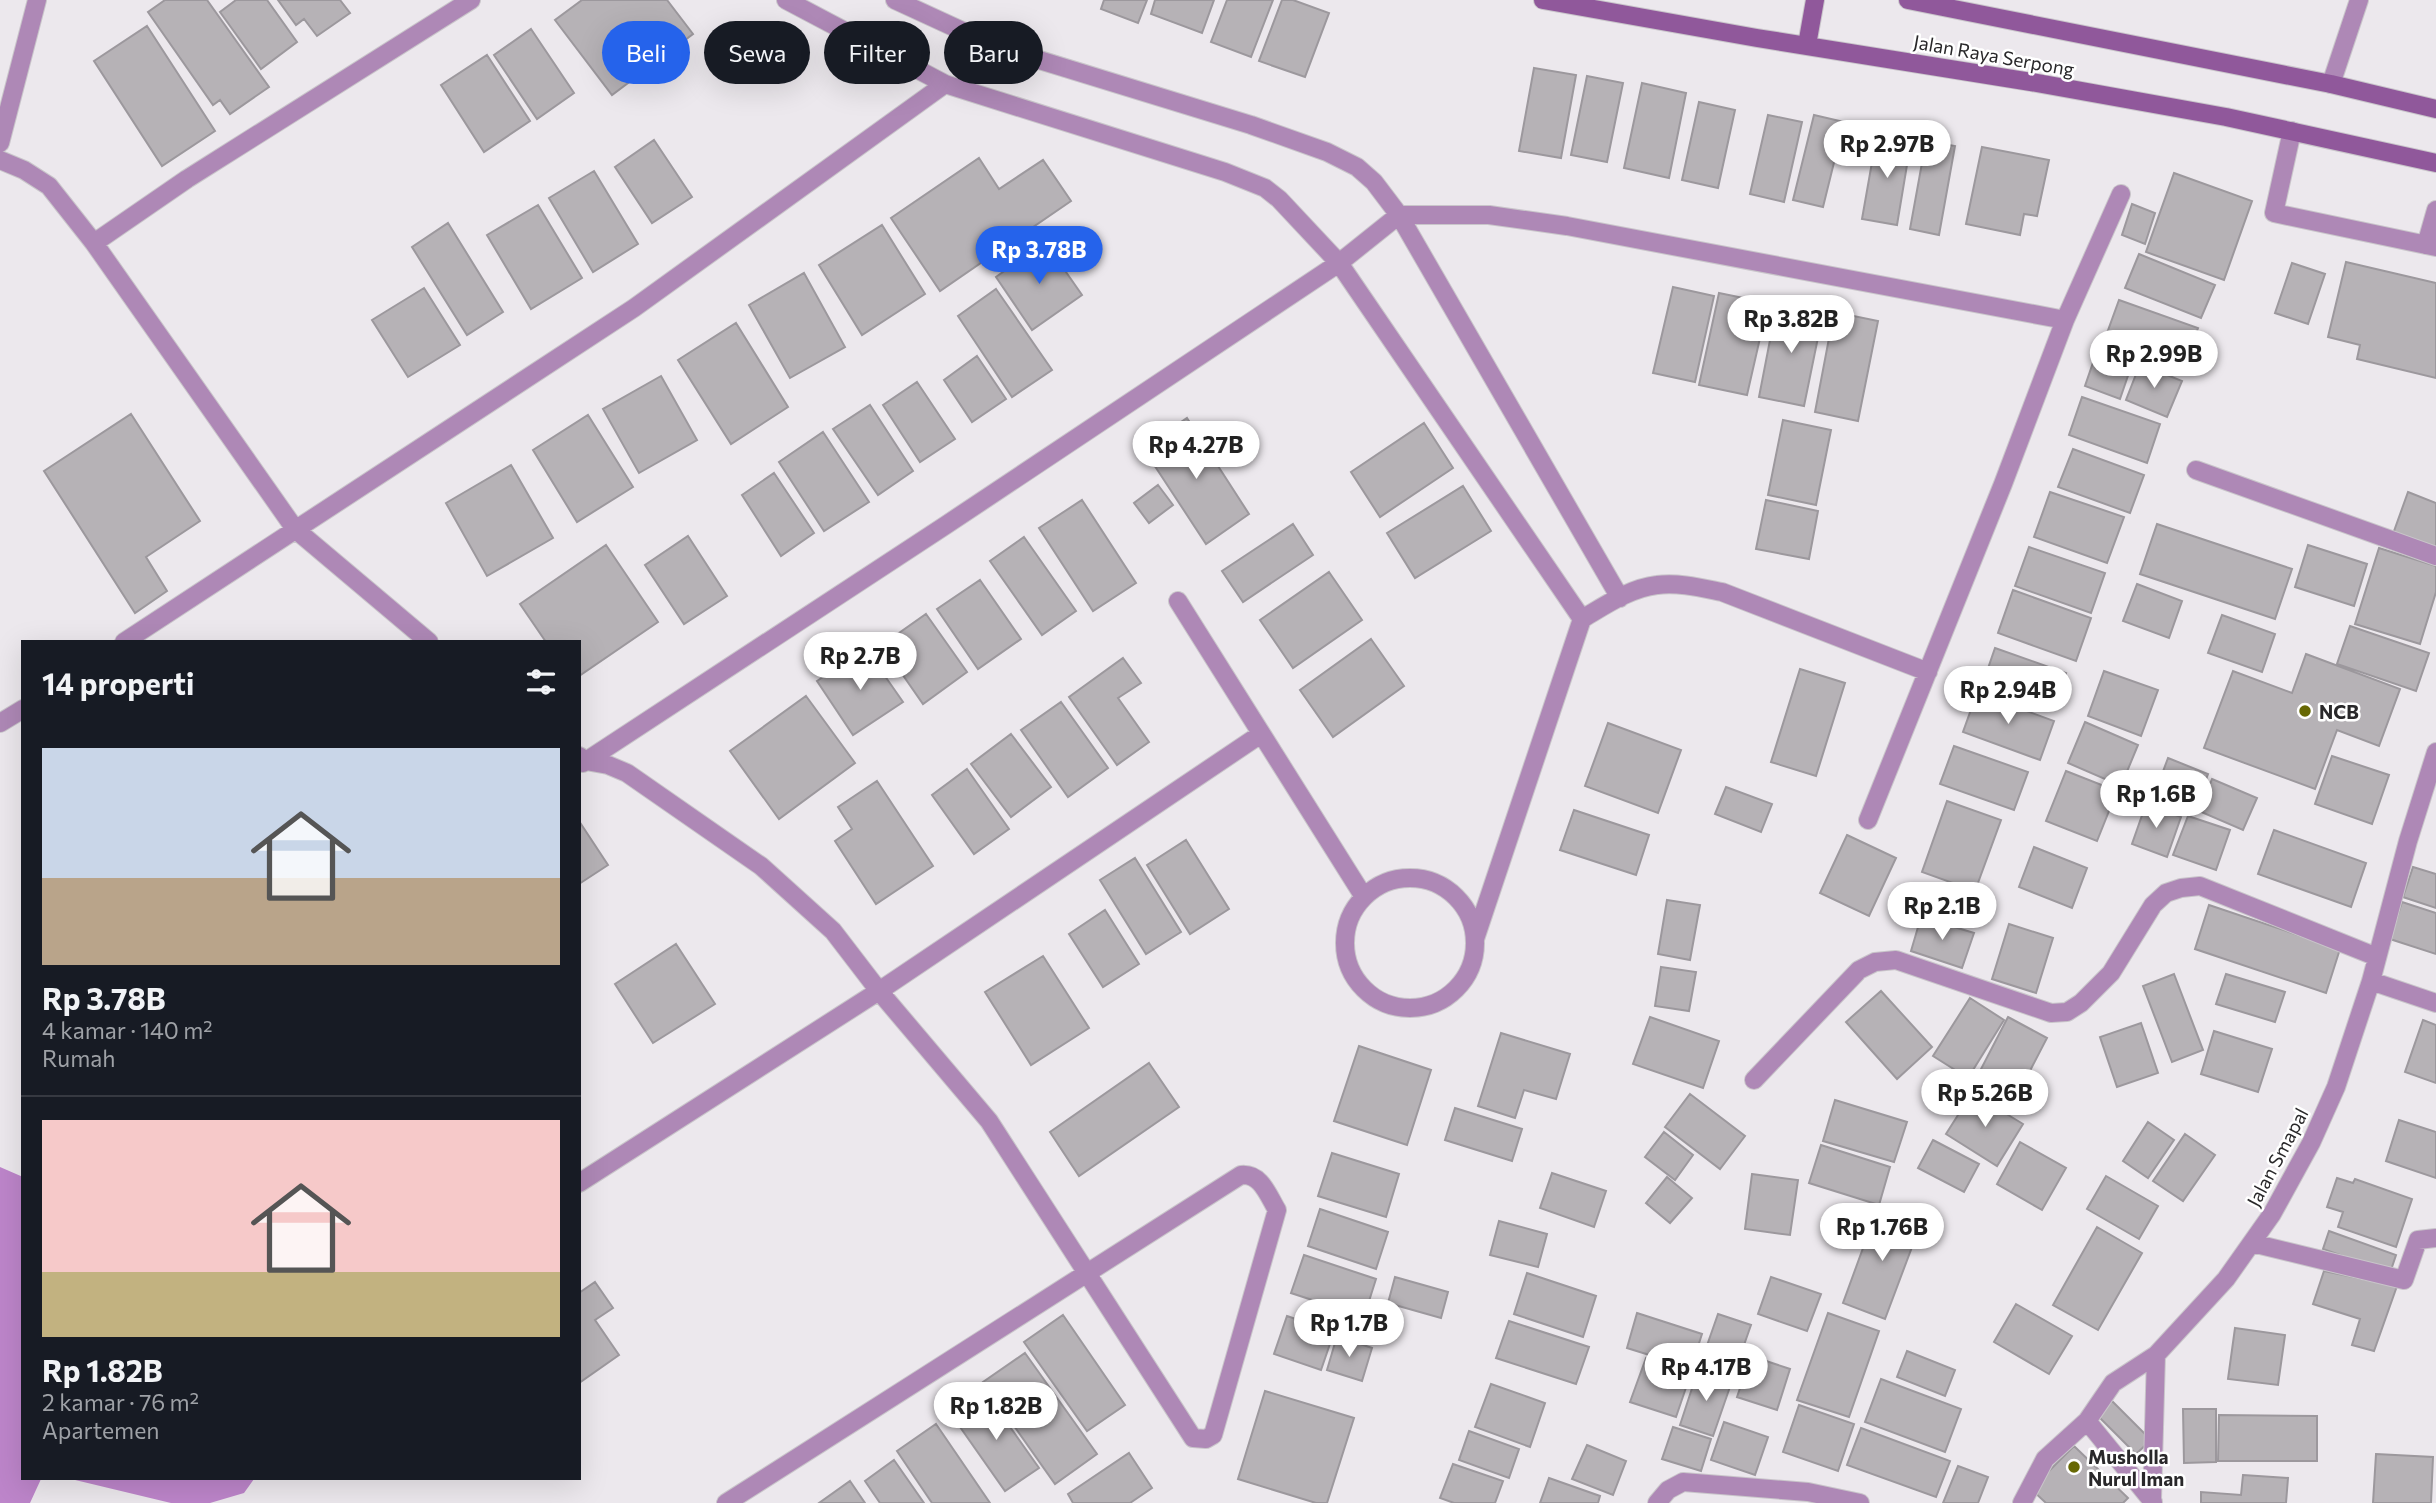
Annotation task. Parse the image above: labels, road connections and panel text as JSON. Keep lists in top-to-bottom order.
{
  "streets": {
    "main road": ["Jalan Raya Serpong"],
    "street": ["Jalan Smapal"]
  },
  "places": ["NCB", "Musholla Nurul Iman"],
  "page": {
    "chip": [
      "Beli",
      "Sewa",
      "Filter",
      "Baru"
    ],
    "price": [
      "Rp 2.97B",
      "Rp 3.78B",
      "Rp 3.82B",
      "Rp 2.99B",
      "Rp 4.27B",
      "Rp 2.7B",
      "Rp 2.94B",
      "Rp 1.6B",
      "Rp 2.1B",
      "Rp 5.26B",
      "Rp 1.76B",
      "Rp 1.7B",
      "Rp 4.17B",
      "Rp 1.82B"
    ],
    "heading": "14 properti",
    "list": [
      {
        "name": "Rp 3.78B",
        "note": "4 kamar · 140 m² · Rumah"
      },
      {
        "name": "Rp 1.82B",
        "note": "2 kamar · 76 m² · Apartemen"
      }
    ]
  }
}
